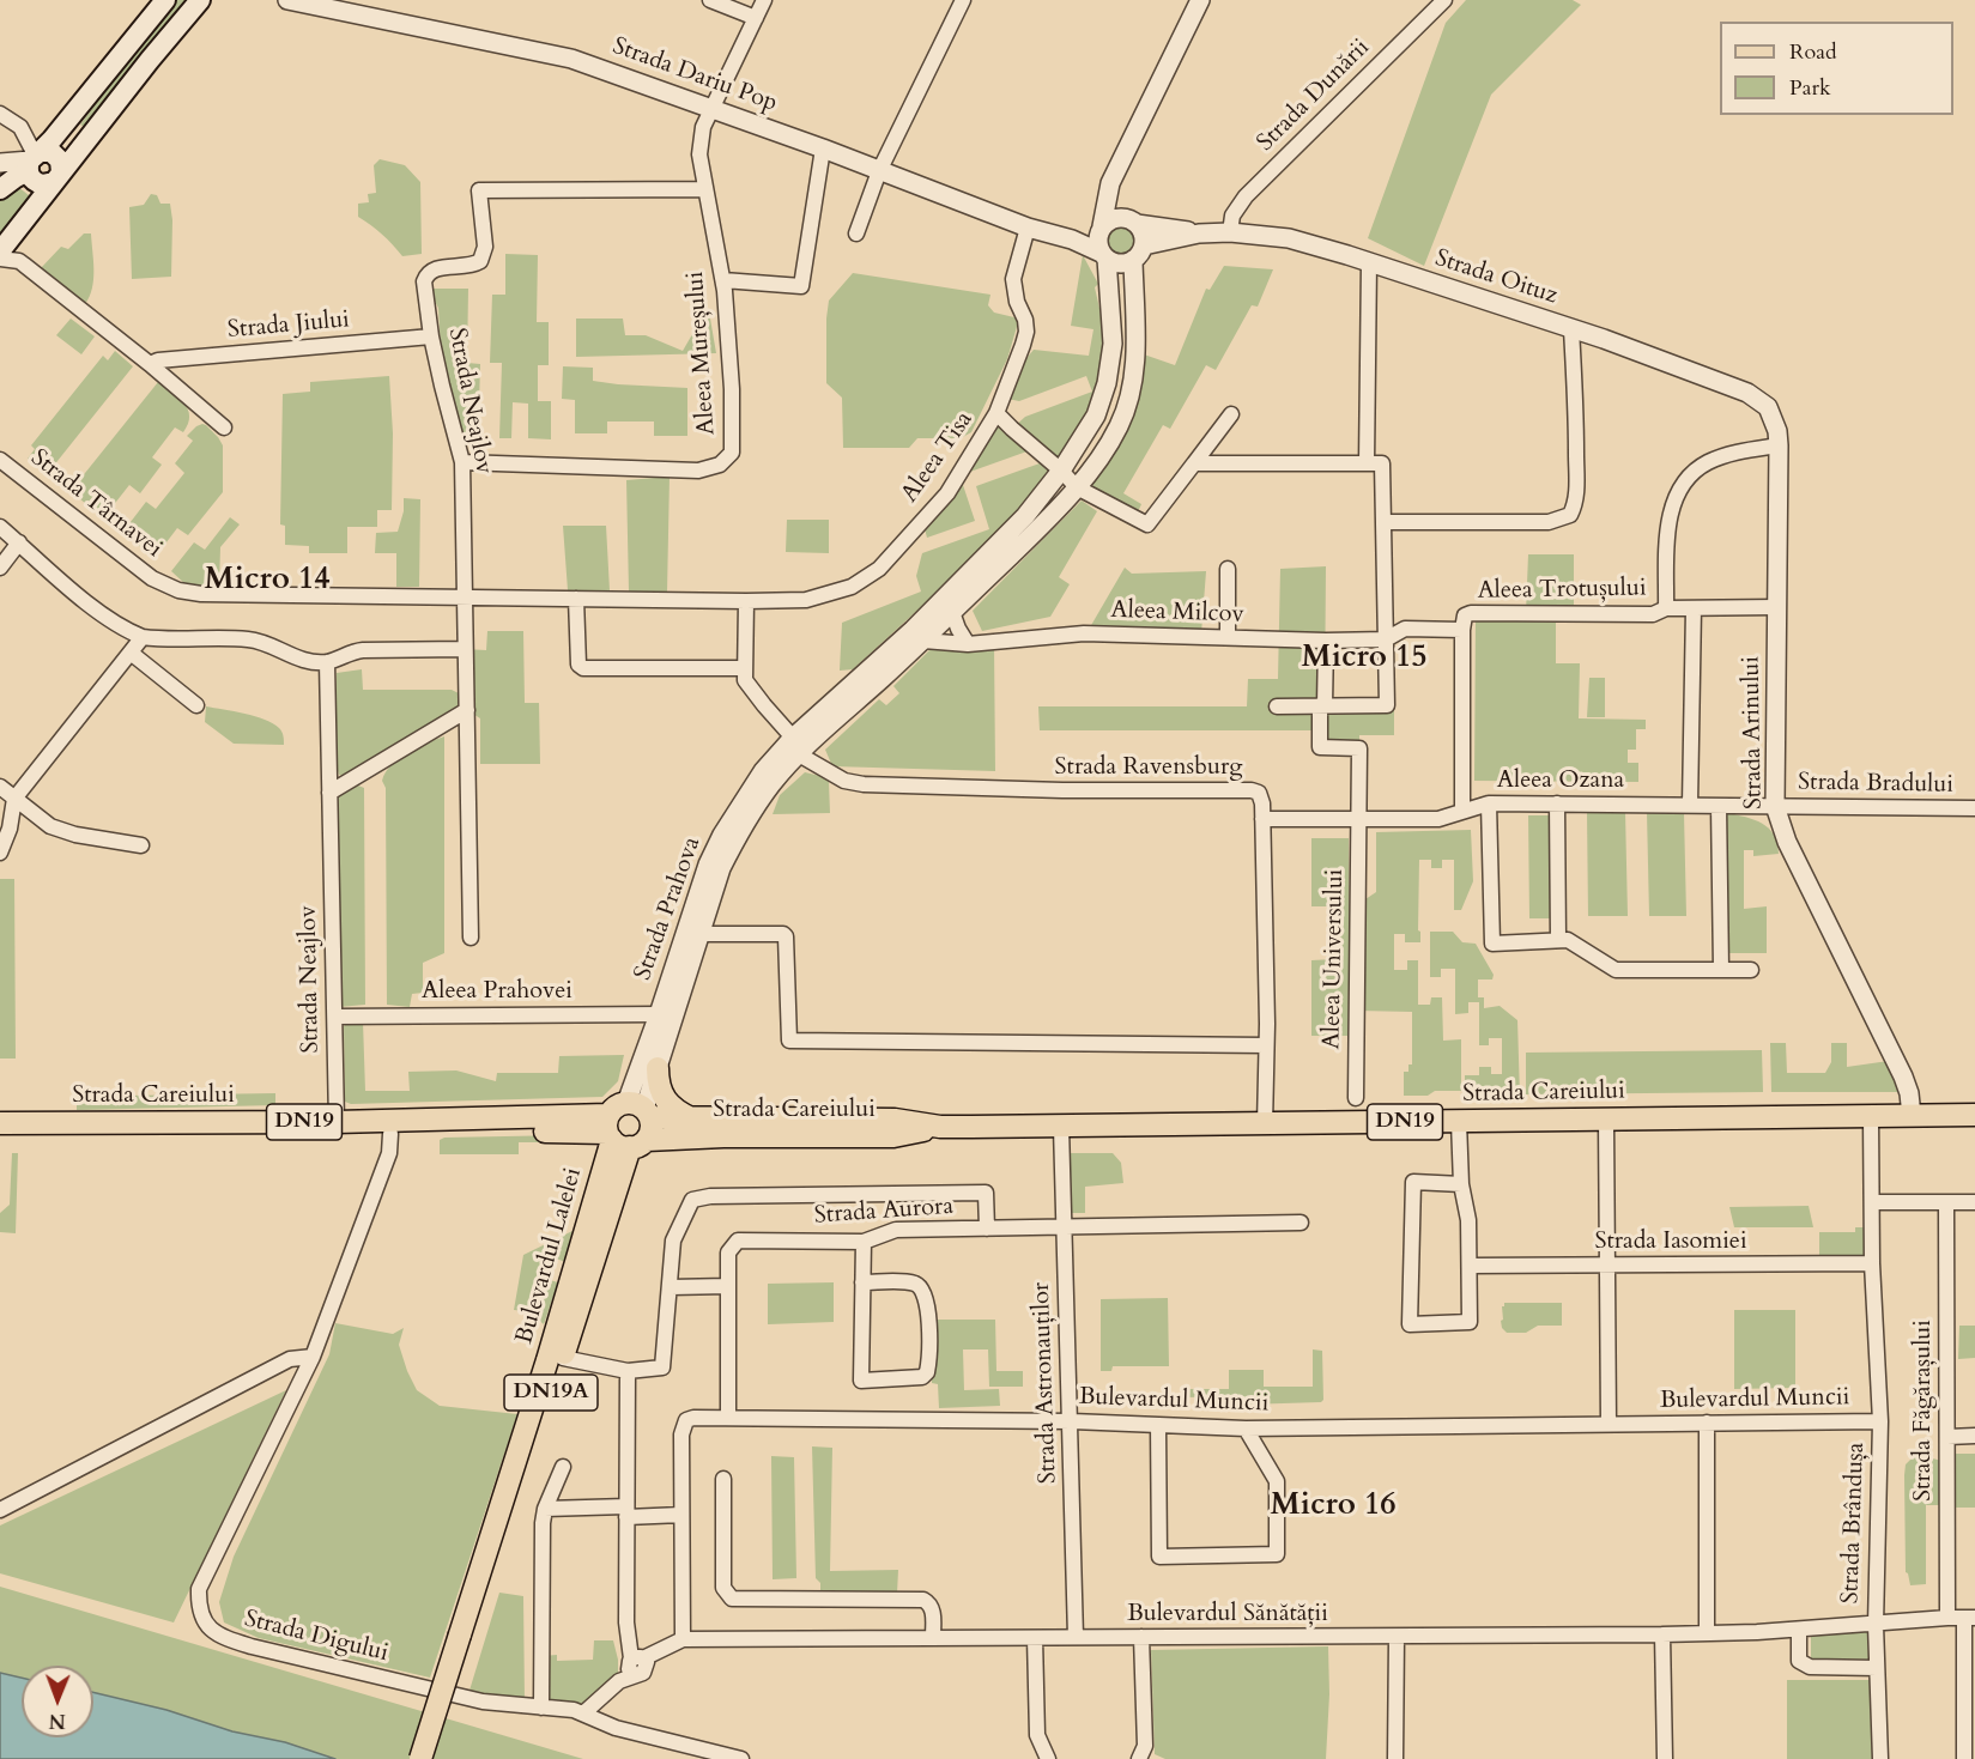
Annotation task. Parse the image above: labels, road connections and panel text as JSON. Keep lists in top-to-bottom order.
{
  "streets": {
    "main road": [
      "Strada Careiului",
      "DN19",
      "Bulevardul Lalelei",
      "DN19A"
    ],
    "street": [
      "Strada Dariu Pop",
      "Strada Dunării",
      "Strada Oituz",
      "Strada Jiului",
      "Aleea Mureșului",
      "Strada Neajlov",
      "Aleea Tisa",
      "Strada Târnavei",
      "Aleea Trotușului",
      "Aleea Milcov",
      "Strada Arinului",
      "Strada Ravensburg",
      "Aleea Ozana",
      "Strada Bradului",
      "Strada Prahova",
      "Aleea Universului",
      "Aleea Prahovei",
      "Strada Aurora",
      "Strada Iasomiei",
      "Strada Astronauților",
      "Bulevardul Muncii",
      "Strada Făgărașului",
      "Strada Brândușa",
      "Bulevardul Sănătății",
      "Strada Digului"
    ]
  },
  "crossings": [
    ["Strada Dariu Pop", "Strada Oituz"],
    ["Strada Dariu Pop", "Aleea Mureșului"],
    ["Strada Dariu Pop", "Aleea Tisa"],
    ["Strada Dariu Pop", "Strada Prahova"],
    ["Strada Dunării", "Strada Oituz"],
    ["Strada Oituz", "Strada Arinului"],
    ["Strada Oituz", "Strada Prahova"],
    ["Strada Jiului", "Strada Neajlov"],
    ["Aleea Mureșului", "Strada Neajlov"],
    ["Strada Neajlov", "Aleea Tisa"],
    ["Strada Neajlov", "Strada Târnavei"],
    ["Strada Neajlov", "Aleea Prahovei"],
    ["Strada Neajlov", "Strada Careiului"],
    ["Aleea Tisa", "Strada Târnavei"],
    ["Aleea Trotușului", "Aleea Milcov"],
    ["Aleea Trotușului", "Strada Arinului"],
    ["Aleea Milcov", "Strada Prahova"],
    ["Strada Arinului", "Aleea Ozana"],
    ["Strada Arinului", "Strada Bradului"],
    ["Strada Arinului", "Strada Careiului"],
    ["Strada Ravensburg", "Aleea Ozana"],
    ["Strada Ravensburg", "Strada Prahova"],
    ["Strada Ravensburg", "Strada Careiului"],
    ["Aleea Ozana", "Strada Bradului"],
    ["Aleea Ozana", "Aleea Universului"],
    ["Strada Prahova", "Aleea Prahovei"],
    ["Strada Prahova", "Strada Careiului"],
    ["Strada Prahova", "Bulevardul Lalelei"],
    ["Strada Careiului", "Bulevardul Lalelei"],
    ["Strada Careiului", "Strada Astronauților"],
    ["Strada Careiului", "Strada Brândușa"],
    ["Strada Careiului", "Strada Digului"],
    ["Strada Aurora", "Strada Astronauților"],
    ["Strada Aurora", "Bulevardul Muncii"],
    ["Strada Iasomiei", "Strada Brândușa"],
    ["Bulevardul Lalelei", "DN19A"],
    ["Strada Astronauților", "Bulevardul Muncii"],
    ["Strada Astronauților", "Bulevardul Sănătății"],
    ["Bulevardul Muncii", "Strada Brândușa"],
    ["Bulevardul Muncii", "Bulevardul Sănătății"],
    ["Strada Făgărașului", "Bulevardul Sănătății"],
    ["Strada Brândușa", "Bulevardul Sănătății"]
  ],
  "districts": ["Micro 14", "Micro 15", "Micro 16"],
  "legend": ["Road", "Park"],
  "north": "bottom"
}
